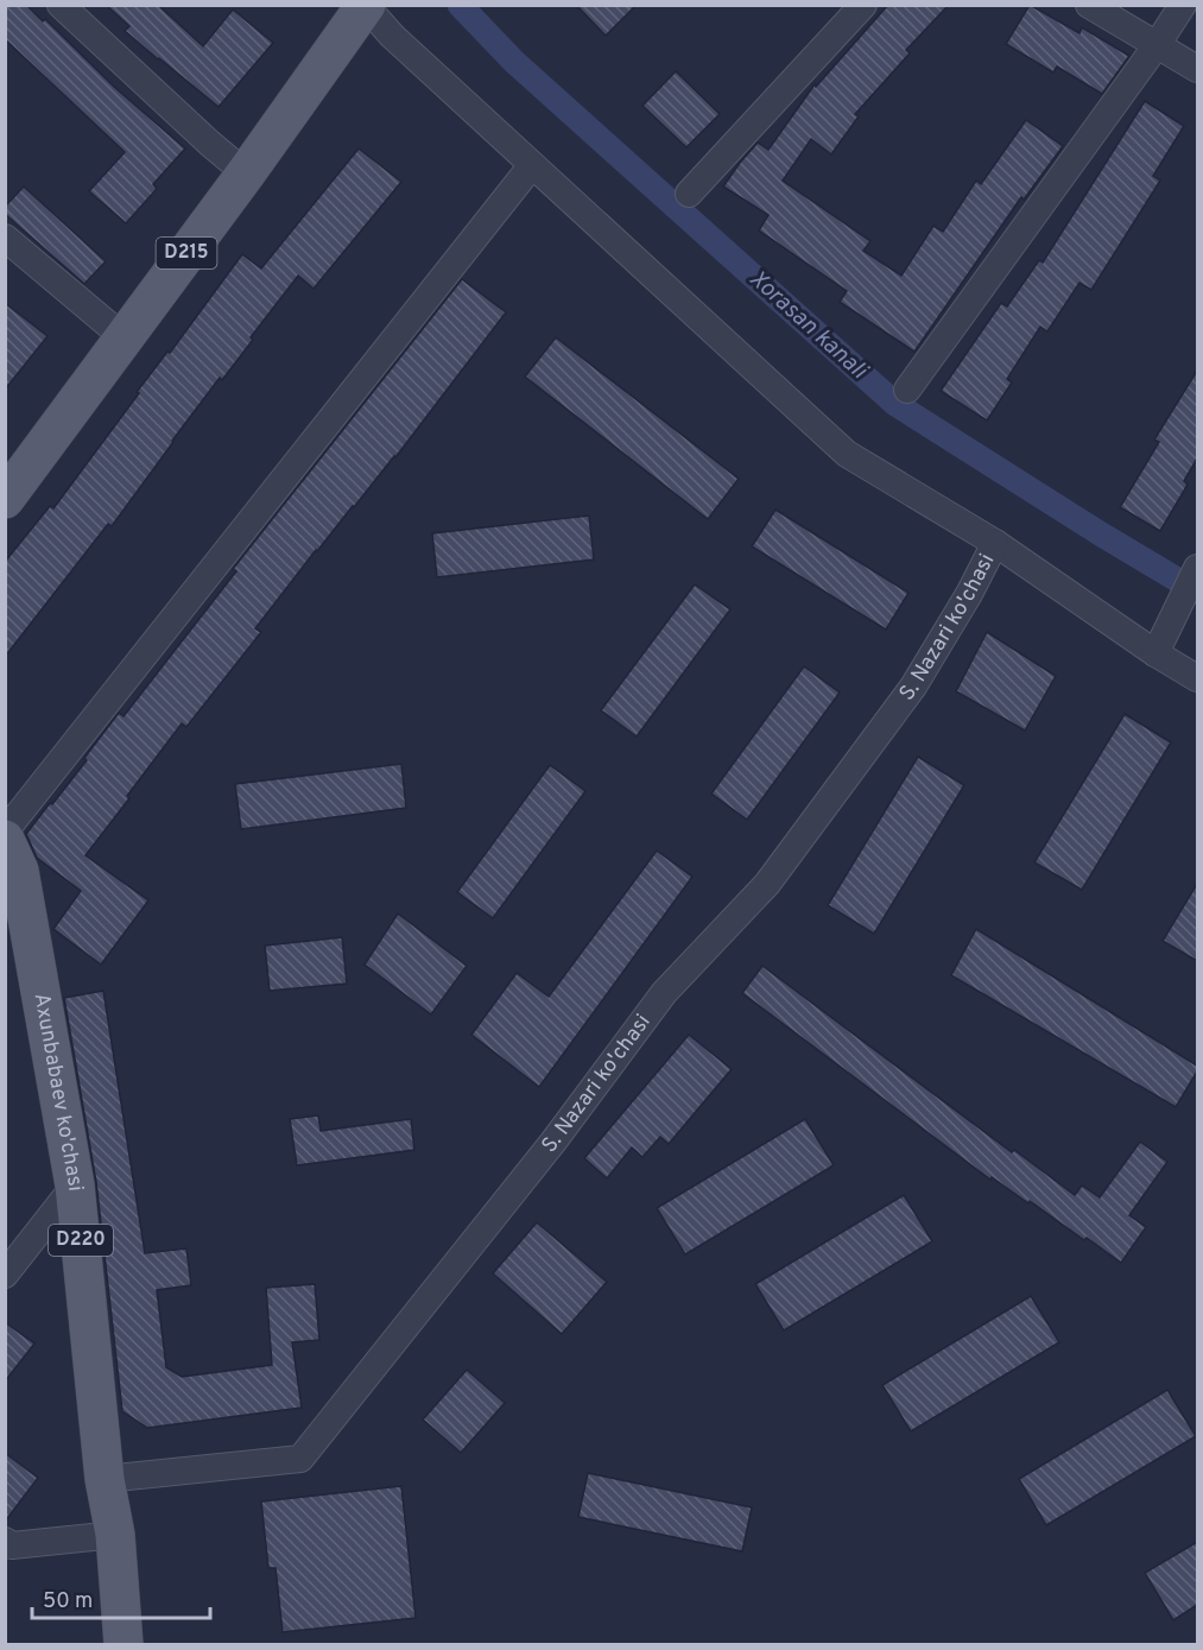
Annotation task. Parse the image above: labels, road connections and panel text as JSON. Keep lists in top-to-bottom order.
{
  "streets": {
    "main road": ["D215", "Axunbabaev ko'chasi", "D220"],
    "street": ["S. Nazari ko'chasi"]
  },
  "crossings": [
    ["S. Nazari ko'chasi", "Axunbabaev ko'chasi"]
  ],
  "water": ["Xorasan kanali"],
  "scale_bar": "50 m"
}
